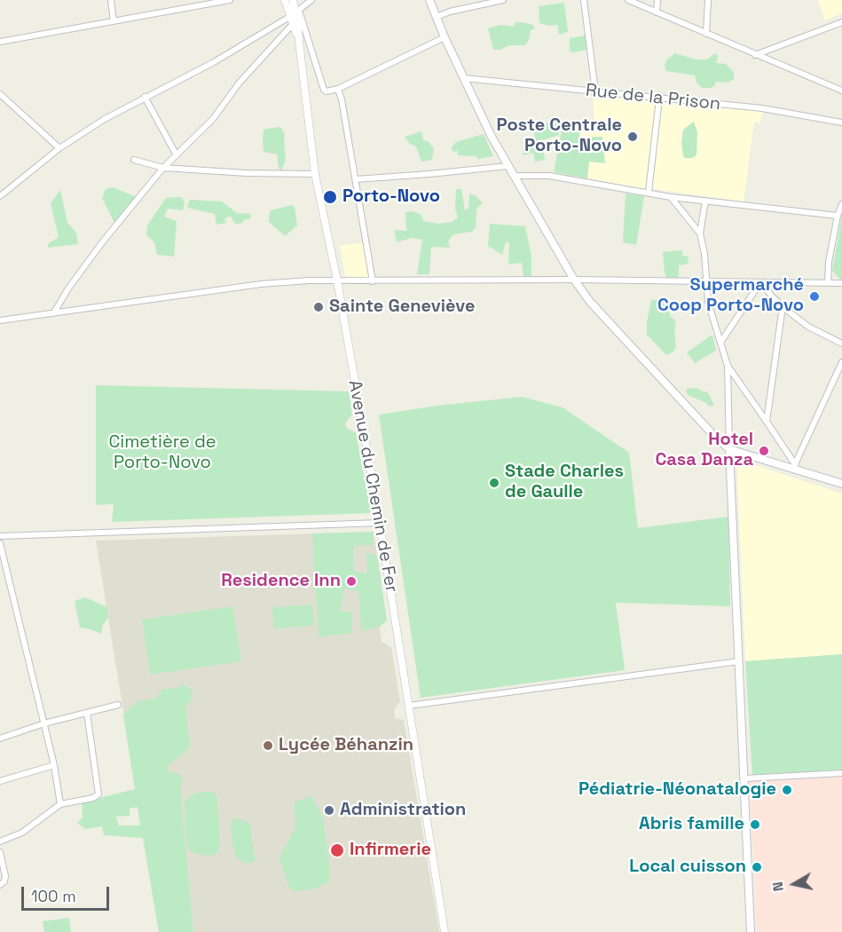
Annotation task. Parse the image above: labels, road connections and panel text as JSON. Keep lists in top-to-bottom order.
{
  "streets": {
    "street": ["Rue de la Prison", "Avenue du Chemin de Fer"]
  },
  "parks": ["Cimetière de Porto-Novo"],
  "places": [
    "Poste Centrale Porto-Novo",
    "Porto-Novo",
    "Supermarché Coop Porto-Novo",
    "Sainte Geneviève",
    "Hotel Casa Danza",
    "Stade Charles de Gaulle",
    "Residence Inn",
    "Lycée Béhanzin",
    "Pédiatrie-Néonatalogie",
    "Administration",
    "Abris famille",
    "Infirmerie",
    "Local cuisson"
  ],
  "scale_bar": "100 m",
  "north": "left"
}
